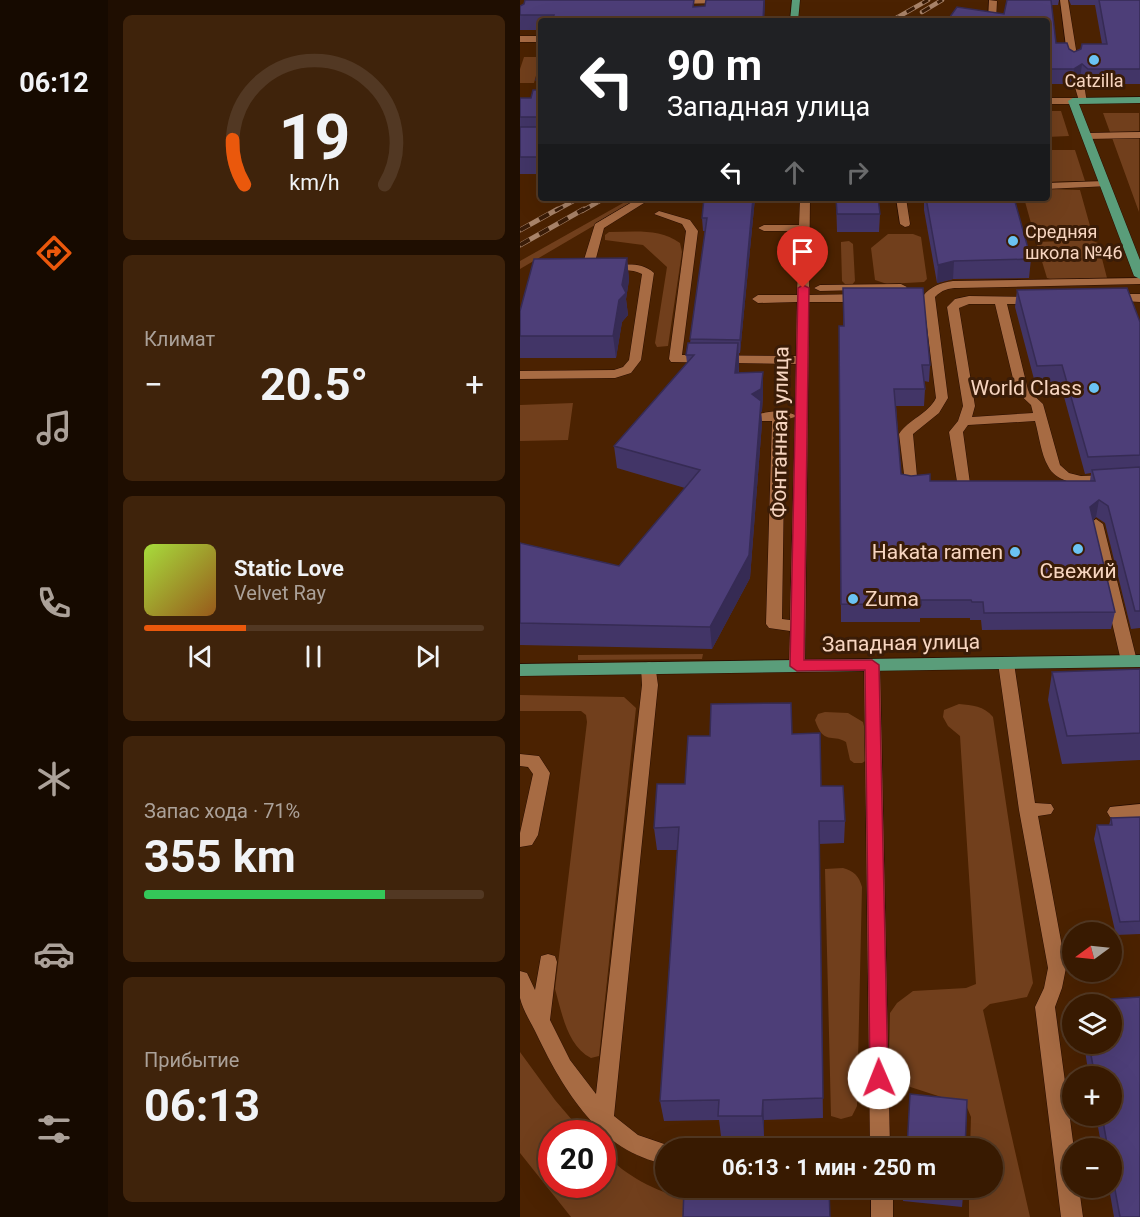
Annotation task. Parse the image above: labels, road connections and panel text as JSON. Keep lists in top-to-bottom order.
{
  "streets": {
    "main road": ["Западная улица"],
    "street": ["Фонтанная улица"]
  },
  "crossings": [
    ["Фонтанная улица", "Западная улица"]
  ],
  "places": [
    "Catzilla",
    "Средняя школа №46",
    "World Class",
    "Свежий",
    "Hakata ramen",
    "Zuma"
  ],
  "north": "left",
  "page": {
    "tabs": "06:12",
    "turn": ["90 m", "Западная улица"],
    "tile": [
      "Климат",
      ["Запас хода · 71%", "355 km"],
      ["Прибытие", "06:13"]
    ],
    "heat": ["−", "20.5°", "+"],
    "song": ["Static Love", "Velvet Ray"],
    "map_buttons": ["+", "−"],
    "limit": "20",
    "trip": "06:13 · 1 мин · 250 m",
    "gauge": ["19", "km/h"]
  }
}
